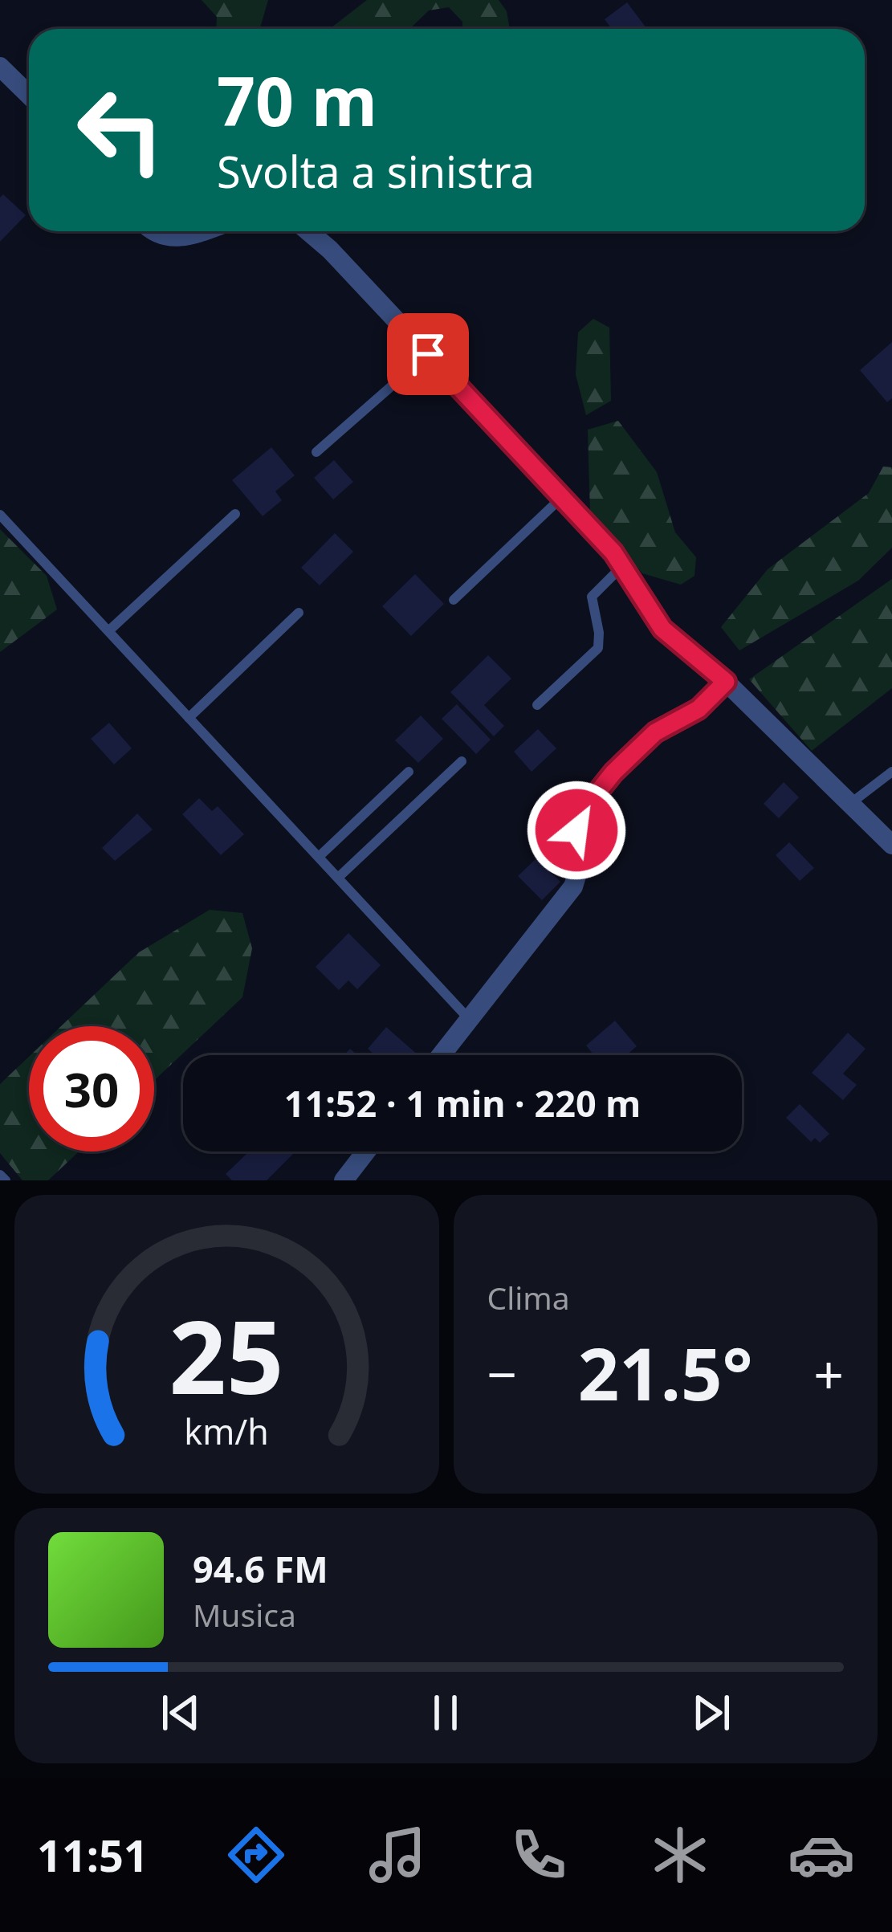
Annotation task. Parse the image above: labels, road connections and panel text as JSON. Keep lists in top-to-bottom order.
{
  "page": {
    "turn": ["70 m", "Svolta a sinistra"],
    "limit": "30",
    "trip": "11:52 · 1 min · 220 m",
    "tile": "Clima",
    "heat": ["−", "21.5°", "+"],
    "song": ["94.6 FM", "Musica"],
    "tabs": "11:51",
    "gauge": ["25", "km/h"]
  }
}
